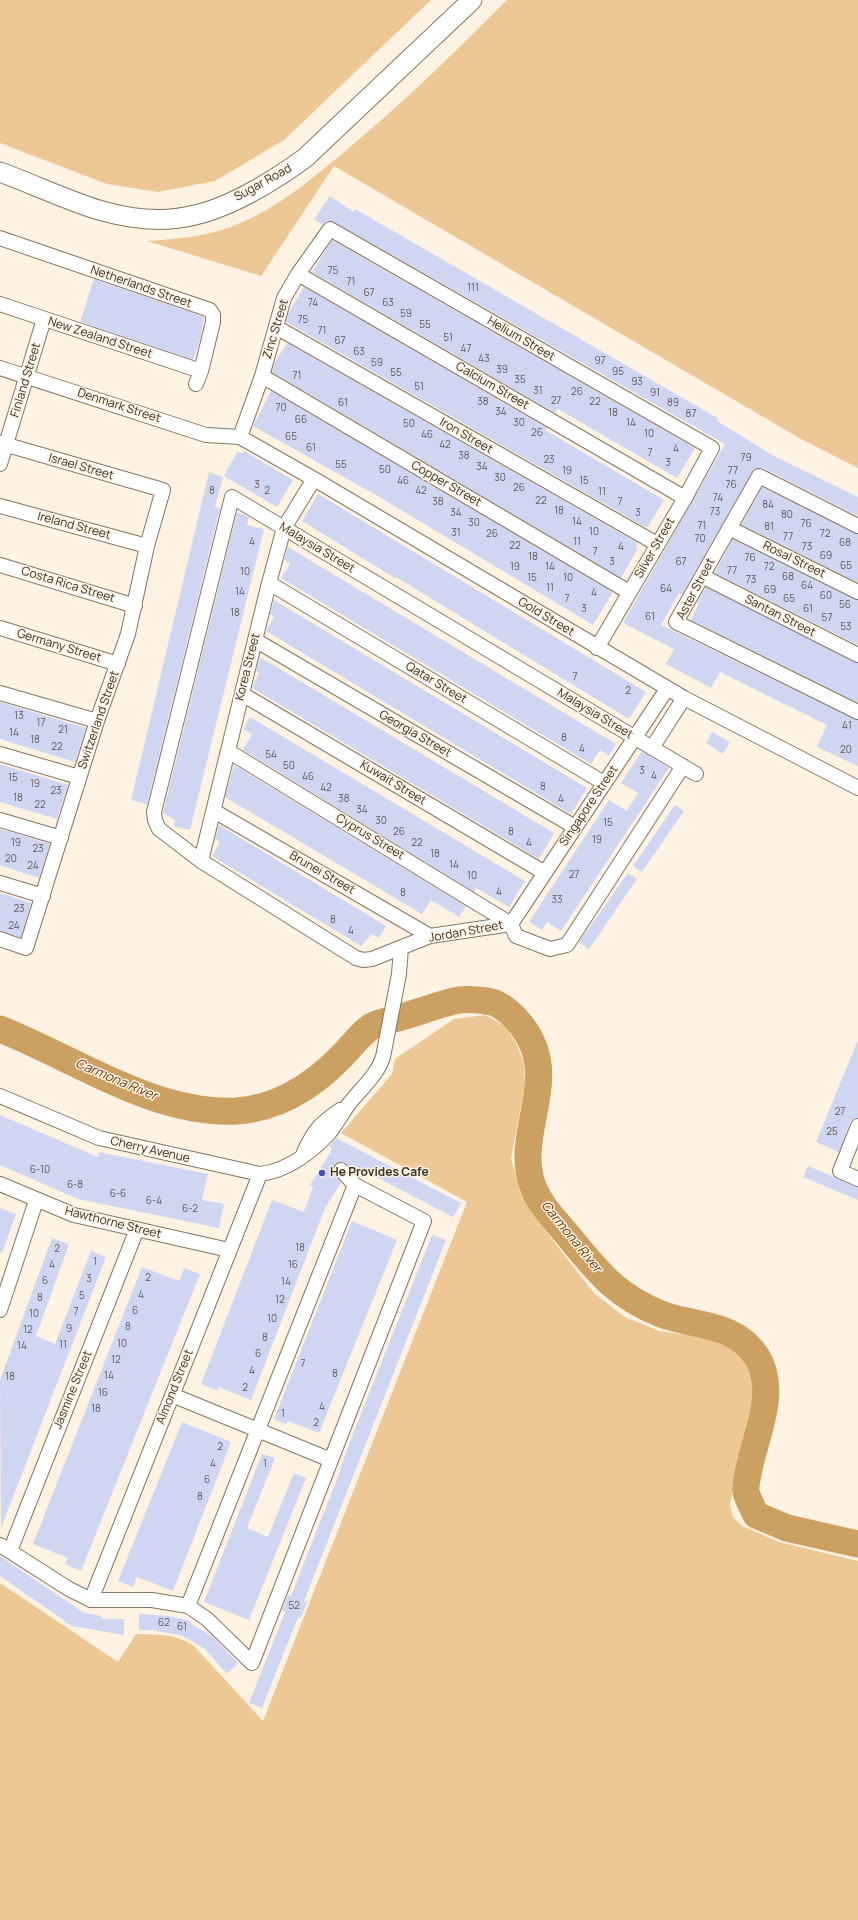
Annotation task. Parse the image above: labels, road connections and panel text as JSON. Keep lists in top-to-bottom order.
{
  "streets": {
    "main road": ["Sugar Road"],
    "street": [
      "Netherlands Street",
      "Zinc Street",
      "New Zealand Street",
      "Helium Street",
      "Finland Street",
      "Calcium Street",
      "Denmark Street",
      "Iron Street",
      "Israel Street",
      "Copper Street",
      "Ireland Street",
      "Malaysia Street",
      "Silver Street",
      "Rosal Street",
      "Costa Rica Street",
      "Aster Street",
      "Santan Street",
      "Gold Street",
      "Germany Street",
      "Korea Street",
      "Qatar Street",
      "Switzerland Street",
      "Georgia Street",
      "Kuwait Street",
      "Singapore Street",
      "Cyprus Street",
      "Brunei Street",
      "Jordan Street",
      "Cherry Avenue",
      "Hawthorne Street",
      "Almond Street",
      "Jasmine Street"
    ]
  },
  "crossings": [
    ["Netherlands Street", "New Zealand Street"],
    ["Zinc Street", "Helium Street"],
    ["Zinc Street", "Calcium Street"],
    ["Zinc Street", "Denmark Street"],
    ["Zinc Street", "Iron Street"],
    ["Zinc Street", "Copper Street"],
    ["Zinc Street", "Gold Street"],
    ["New Zealand Street", "Finland Street"],
    ["Helium Street", "Silver Street"],
    ["Finland Street", "Denmark Street"],
    ["Finland Street", "Israel Street"],
    ["Calcium Street", "Silver Street"],
    ["Denmark Street", "Gold Street"],
    ["Iron Street", "Silver Street"],
    ["Israel Street", "Switzerland Street"],
    ["Copper Street", "Silver Street"],
    ["Ireland Street", "Switzerland Street"],
    ["Malaysia Street", "Korea Street"],
    ["Malaysia Street", "Singapore Street"],
    ["Malaysia Street", "Jordan Street"],
    ["Silver Street", "Gold Street"],
    ["Rosal Street", "Aster Street"],
    ["Costa Rica Street", "Switzerland Street"],
    ["Aster Street", "Santan Street"],
    ["Gold Street", "Korea Street"],
    ["Gold Street", "Singapore Street"],
    ["Germany Street", "Switzerland Street"],
    ["Korea Street", "Qatar Street"],
    ["Korea Street", "Georgia Street"],
    ["Korea Street", "Kuwait Street"],
    ["Korea Street", "Cyprus Street"],
    ["Korea Street", "Brunei Street"],
    ["Korea Street", "Jordan Street"],
    ["Qatar Street", "Singapore Street"],
    ["Georgia Street", "Singapore Street"],
    ["Kuwait Street", "Singapore Street"],
    ["Singapore Street", "Cyprus Street"],
    ["Singapore Street", "Jordan Street"],
    ["Cyprus Street", "Jordan Street"],
    ["Brunei Street", "Jordan Street"],
    ["Jordan Street", "Cherry Avenue"],
    ["Cherry Avenue", "Almond Street"],
    ["Hawthorne Street", "Almond Street"],
    ["Hawthorne Street", "Jasmine Street"]
  ],
  "water": ["Carmona River"],
  "places": ["He Provides Cafe"],
  "house_numbers": [
    "75",
    "71",
    "111",
    "67",
    "74",
    "63",
    "59",
    "75",
    "55",
    "71",
    "51",
    "67",
    "47",
    "63",
    "43",
    "97",
    "59",
    "39",
    "95",
    "55",
    "71",
    "35",
    "93",
    "51",
    "31",
    "26",
    "91",
    "27",
    "38",
    "22",
    "61",
    "89",
    "70",
    "34",
    "18",
    "87",
    "66",
    "30",
    "14",
    "50",
    "26",
    "10",
    "46",
    "65",
    "42",
    "61",
    "4",
    "7",
    "38",
    "79",
    "23",
    "3",
    "55",
    "34",
    "50",
    "19",
    "77",
    "30",
    "46",
    "15",
    "3",
    "76",
    "26",
    "8",
    "2",
    "42",
    "11",
    "74",
    "22",
    "38",
    "7",
    "84",
    "18",
    "73",
    "34",
    "3",
    "80",
    "14",
    "30",
    "76",
    "71",
    "81",
    "10",
    "31",
    "26",
    "72",
    "77",
    "70",
    "4",
    "11",
    "68",
    "22",
    "4",
    "73",
    "7",
    "69",
    "18",
    "76",
    "3",
    "67",
    "65",
    "19",
    "14",
    "72",
    "77",
    "10",
    "68",
    "15",
    "10",
    "73",
    "64",
    "11",
    "64",
    "69",
    "14",
    "4",
    "60",
    "7",
    "65",
    "56",
    "3",
    "61",
    "18",
    "61",
    "57",
    "53",
    "7",
    "2",
    "13",
    "17",
    "41",
    "21",
    "14",
    "8",
    "18",
    "22",
    "4",
    "20",
    "54",
    "50",
    "3",
    "4",
    "46",
    "15",
    "19",
    "8",
    "42",
    "23",
    "18",
    "38",
    "4",
    "22",
    "34",
    "30",
    "15",
    "26",
    "8",
    "19",
    "19",
    "22",
    "4",
    "23",
    "18",
    "20",
    "14",
    "24",
    "27",
    "10",
    "4",
    "8",
    "33",
    "23",
    "8",
    "24",
    "4",
    "27",
    "25",
    "6-10",
    "6-8",
    "6-6",
    "6-4",
    "6-2",
    "18",
    "2",
    "1",
    "4",
    "16",
    "2",
    "3",
    "6",
    "14",
    "4",
    "5",
    "8",
    "12",
    "6",
    "7",
    "10",
    "10",
    "8",
    "9",
    "12",
    "8",
    "10",
    "11",
    "14",
    "6",
    "12",
    "7",
    "4",
    "8",
    "14",
    "18",
    "2",
    "16",
    "4",
    "18",
    "1",
    "2",
    "2",
    "4",
    "1",
    "6",
    "8",
    "52",
    "62",
    "61"
  ]
}
